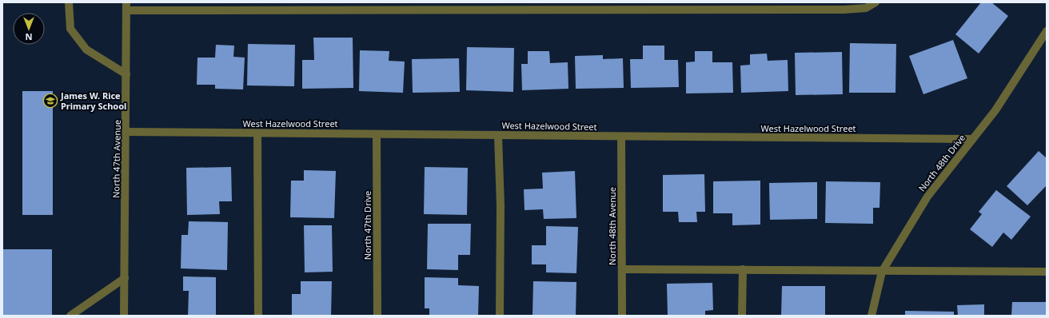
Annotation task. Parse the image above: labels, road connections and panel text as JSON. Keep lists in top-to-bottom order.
{
  "streets": {
    "street": [
      "West Hazelwood Street",
      "North 47th Avenue",
      "North 48th Drive",
      "North 47th Drive",
      "North 48th Avenue"
    ]
  },
  "crossings": [
    ["West Hazelwood Street", "North 47th Avenue"],
    ["West Hazelwood Street", "North 48th Drive"],
    ["West Hazelwood Street", "North 47th Drive"],
    ["West Hazelwood Street", "North 48th Avenue"]
  ],
  "places": {
    "school or university": ["James W. Rice Primary School"]
  },
  "north": "bottom"
}
